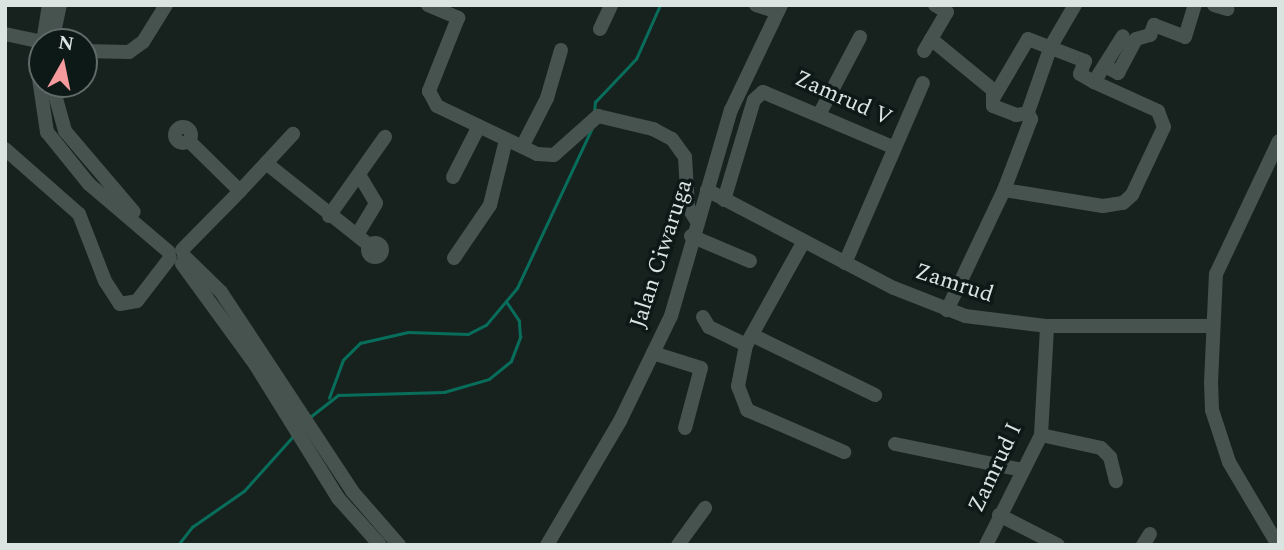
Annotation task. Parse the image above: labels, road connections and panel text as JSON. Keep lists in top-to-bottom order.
{
  "streets": {
    "street": [
      "Zamrud V",
      "Jalan Ciwaruga",
      "Zamrud",
      "Zamrud I"
    ]
  },
  "crossings": [
    ["Zamrud V", "Zamrud"],
    ["Jalan Ciwaruga", "Zamrud"],
    ["Zamrud", "Zamrud I"]
  ],
  "north": "top"
}
